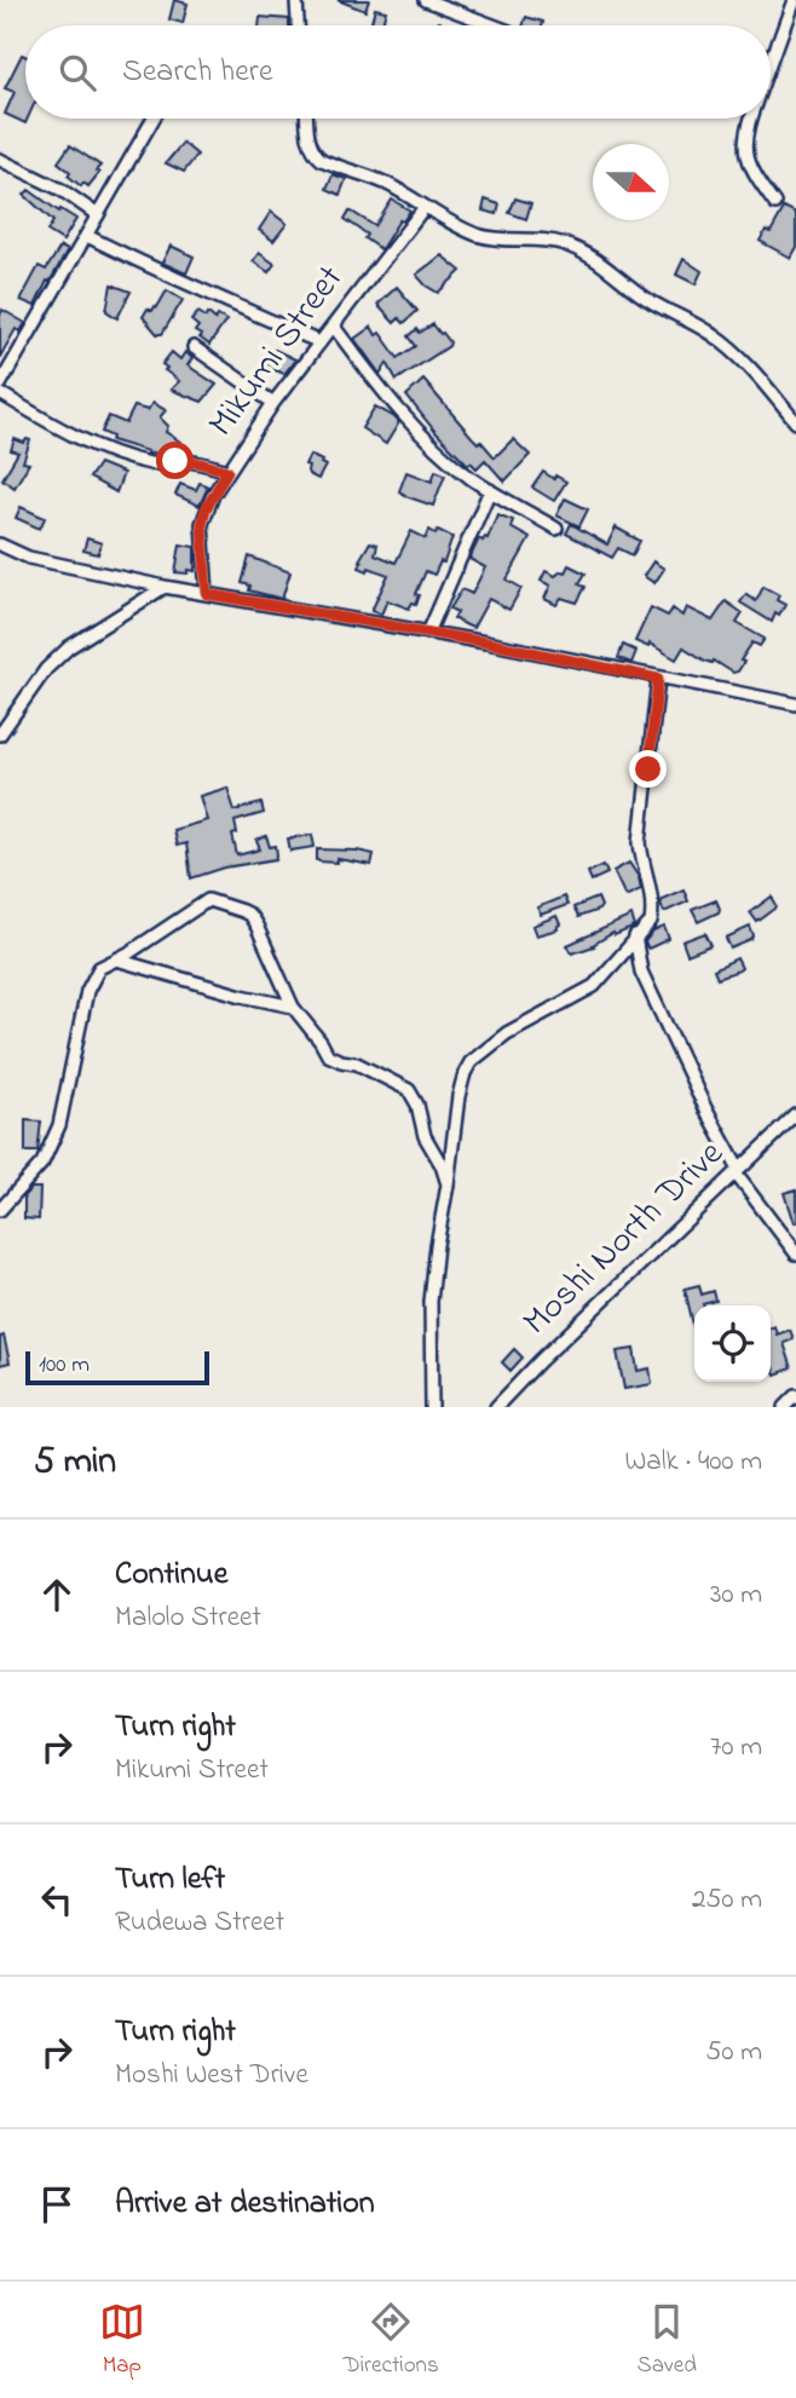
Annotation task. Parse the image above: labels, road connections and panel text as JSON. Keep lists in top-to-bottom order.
{
  "streets": {
    "street": ["Mikumi Street", "Moshi North Drive"]
  },
  "scale_bar": "100 m",
  "north": "right",
  "page": {
    "search": "Search here",
    "scale": "100 m",
    "heading": ["5 min", "Walk · 400 m"],
    "list": [
      ["Continue", "Malolo Street", "30 m"],
      ["Turn right", "Mikumi Street", "70 m"],
      ["Turn left", "Rudewa Street", "250 m"],
      ["Turn right", "Moshi West Drive", "50 m"],
      "Arrive at destination"
    ],
    "nav": ["Map", "Directions", "Saved"]
  }
}
